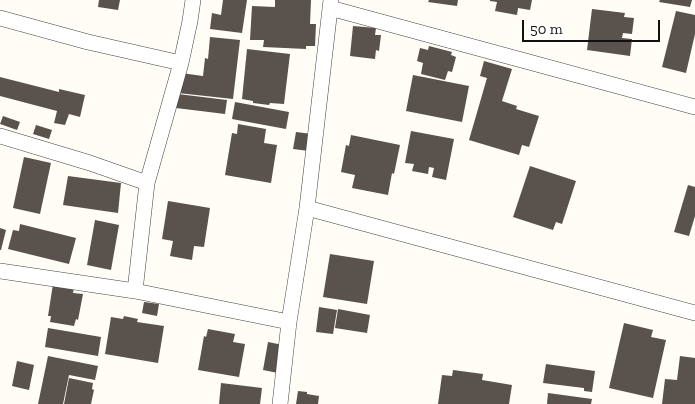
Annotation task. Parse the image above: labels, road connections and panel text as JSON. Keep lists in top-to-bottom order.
{
  "scale_bar": "50 m"
}
